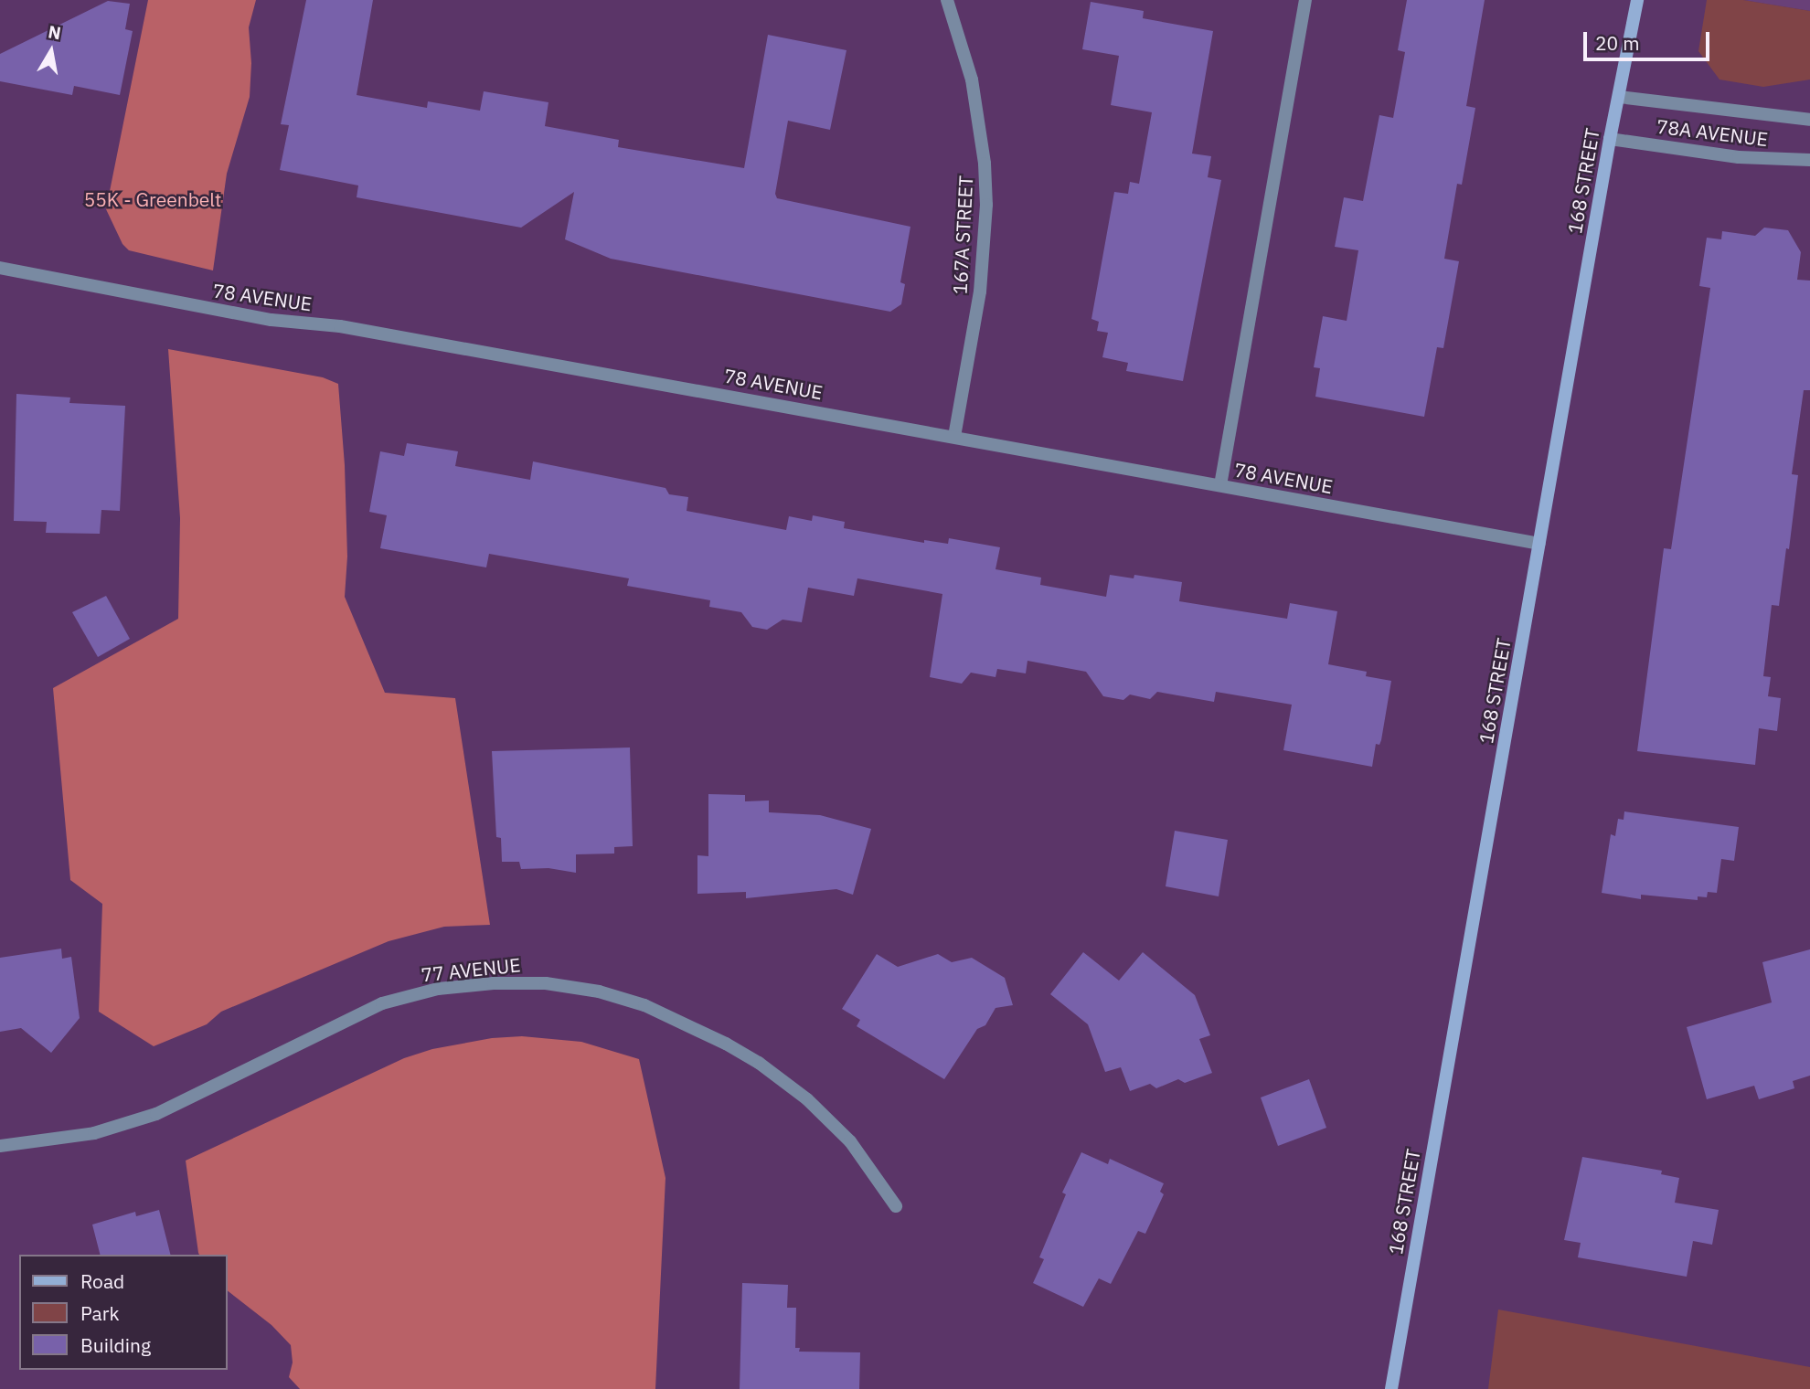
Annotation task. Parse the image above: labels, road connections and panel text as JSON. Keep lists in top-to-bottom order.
{
  "streets": {
    "main road": ["168 STREET"],
    "street": [
      "78A AVENUE",
      "167A STREET",
      "78 AVENUE",
      "77 AVENUE"
    ]
  },
  "crossings": [
    ["78A AVENUE", "168 STREET"],
    ["168 STREET", "78 AVENUE"],
    ["167A STREET", "78 AVENUE"]
  ],
  "parks": ["55K - Greenbelt"],
  "legend": ["Road", "Park", "Building"],
  "scale_bar": "20 m",
  "north": "top"
}
